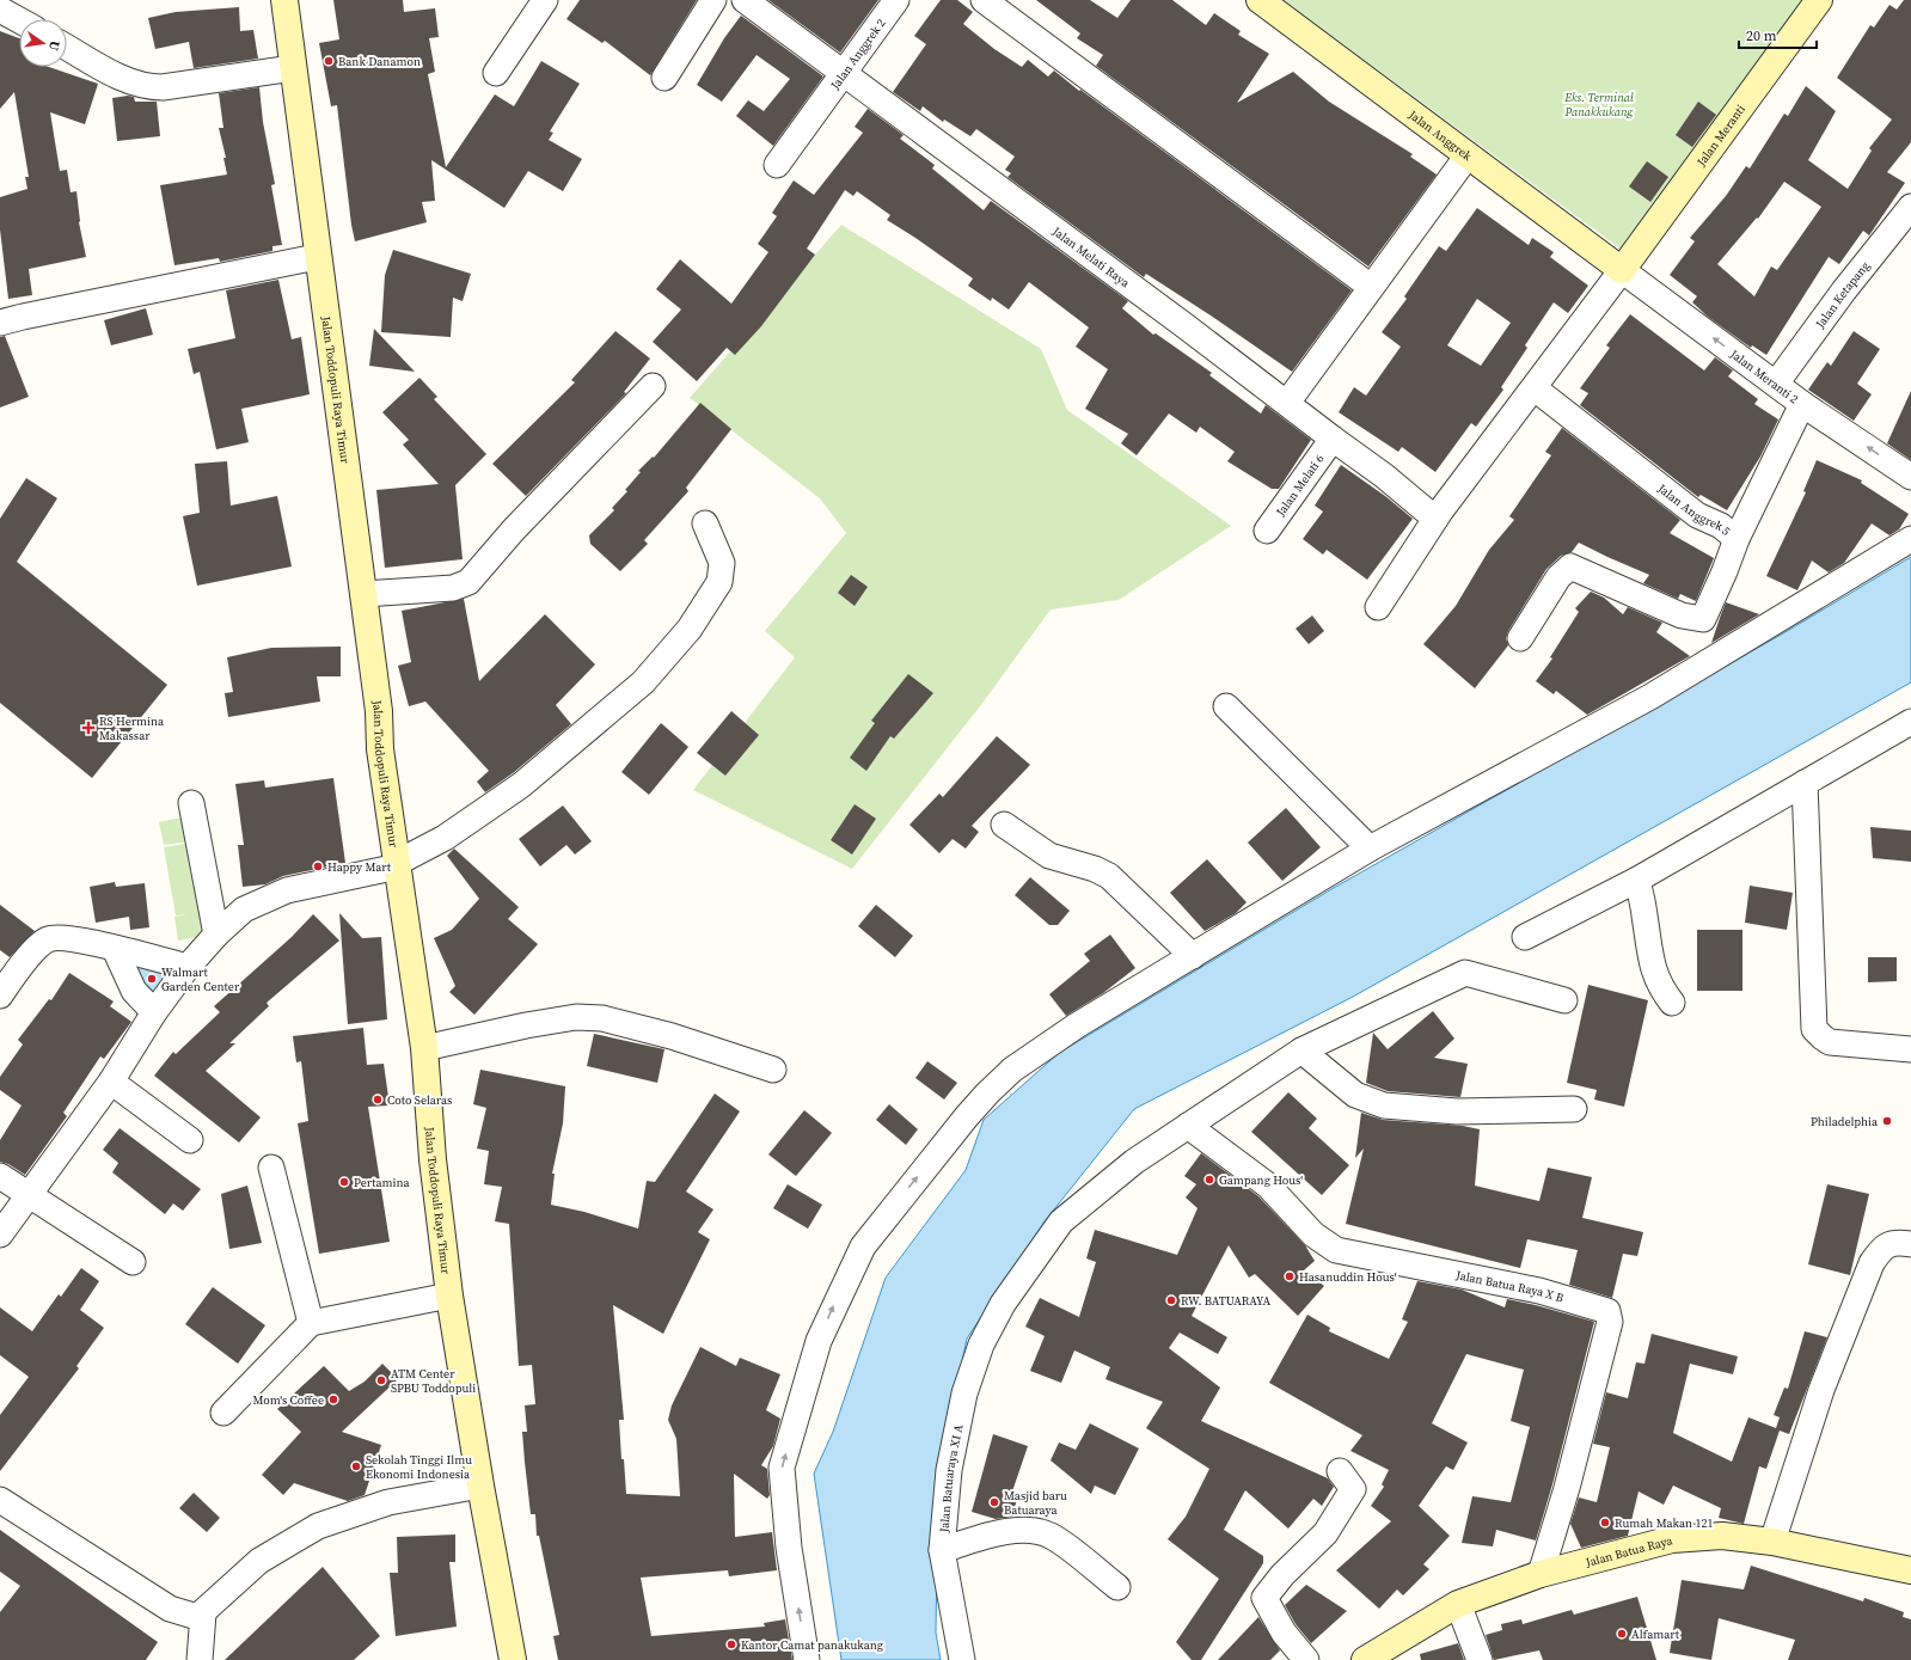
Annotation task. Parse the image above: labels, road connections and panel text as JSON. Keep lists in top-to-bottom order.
{
  "streets": {
    "main road": [
      "Jalan Anggrek",
      "Jalan Meranti",
      "Jalan Toddopuli Raya Timur",
      "Jalan Batua Raya"
    ],
    "street": [
      "Jalan Anggrek 2",
      "Jalan Melati Raya",
      "Jalan Ketapang",
      "Jalan Meranti 2",
      "Jalan Melati 6",
      "Jalan Anggrek 5",
      "Jalan Batua Raya X B",
      "Jalan Batuaraya XI A"
    ]
  },
  "crossings": [
    ["Jalan Anggrek 2", "Jalan Melati Raya"],
    ["Jalan Anggrek", "Jalan Meranti"],
    ["Jalan Anggrek", "Jalan Meranti 2"],
    ["Jalan Meranti", "Jalan Meranti 2"],
    ["Jalan Melati Raya", "Jalan Melati 6"],
    ["Jalan Ketapang", "Jalan Meranti 2"],
    ["Jalan Meranti 2", "Jalan Anggrek 5"],
    ["Jalan Batua Raya X B", "Jalan Batuaraya XI A"],
    ["Jalan Batua Raya X B", "Jalan Batua Raya"]
  ],
  "one_way": ["Jalan Meranti 2"],
  "parks": ["Eks. Terminal Panakkukang"],
  "places": {
    "other": [
      "Bank Danamon",
      "Happy Mart",
      "Walmart Garden Center",
      "Coto Selaras",
      "Philadelphia",
      "Gampang Hous'",
      "Pertamina",
      "Hasanuddin Hous'",
      "RW. BATUARAYA",
      "ATM Center SPBU Toddopuli",
      "Mom's Coffee",
      "Sekolah Tinggi Ilmu Ekonomi Indonesia",
      "Masjid baru Batuaraya",
      "Rumah Makan 121",
      "Alfamart",
      "Kantor Camat panakukang"
    ],
    "health": ["RS Hermina Makassar"]
  },
  "scale_bar": "20 m",
  "north": "right"
}
